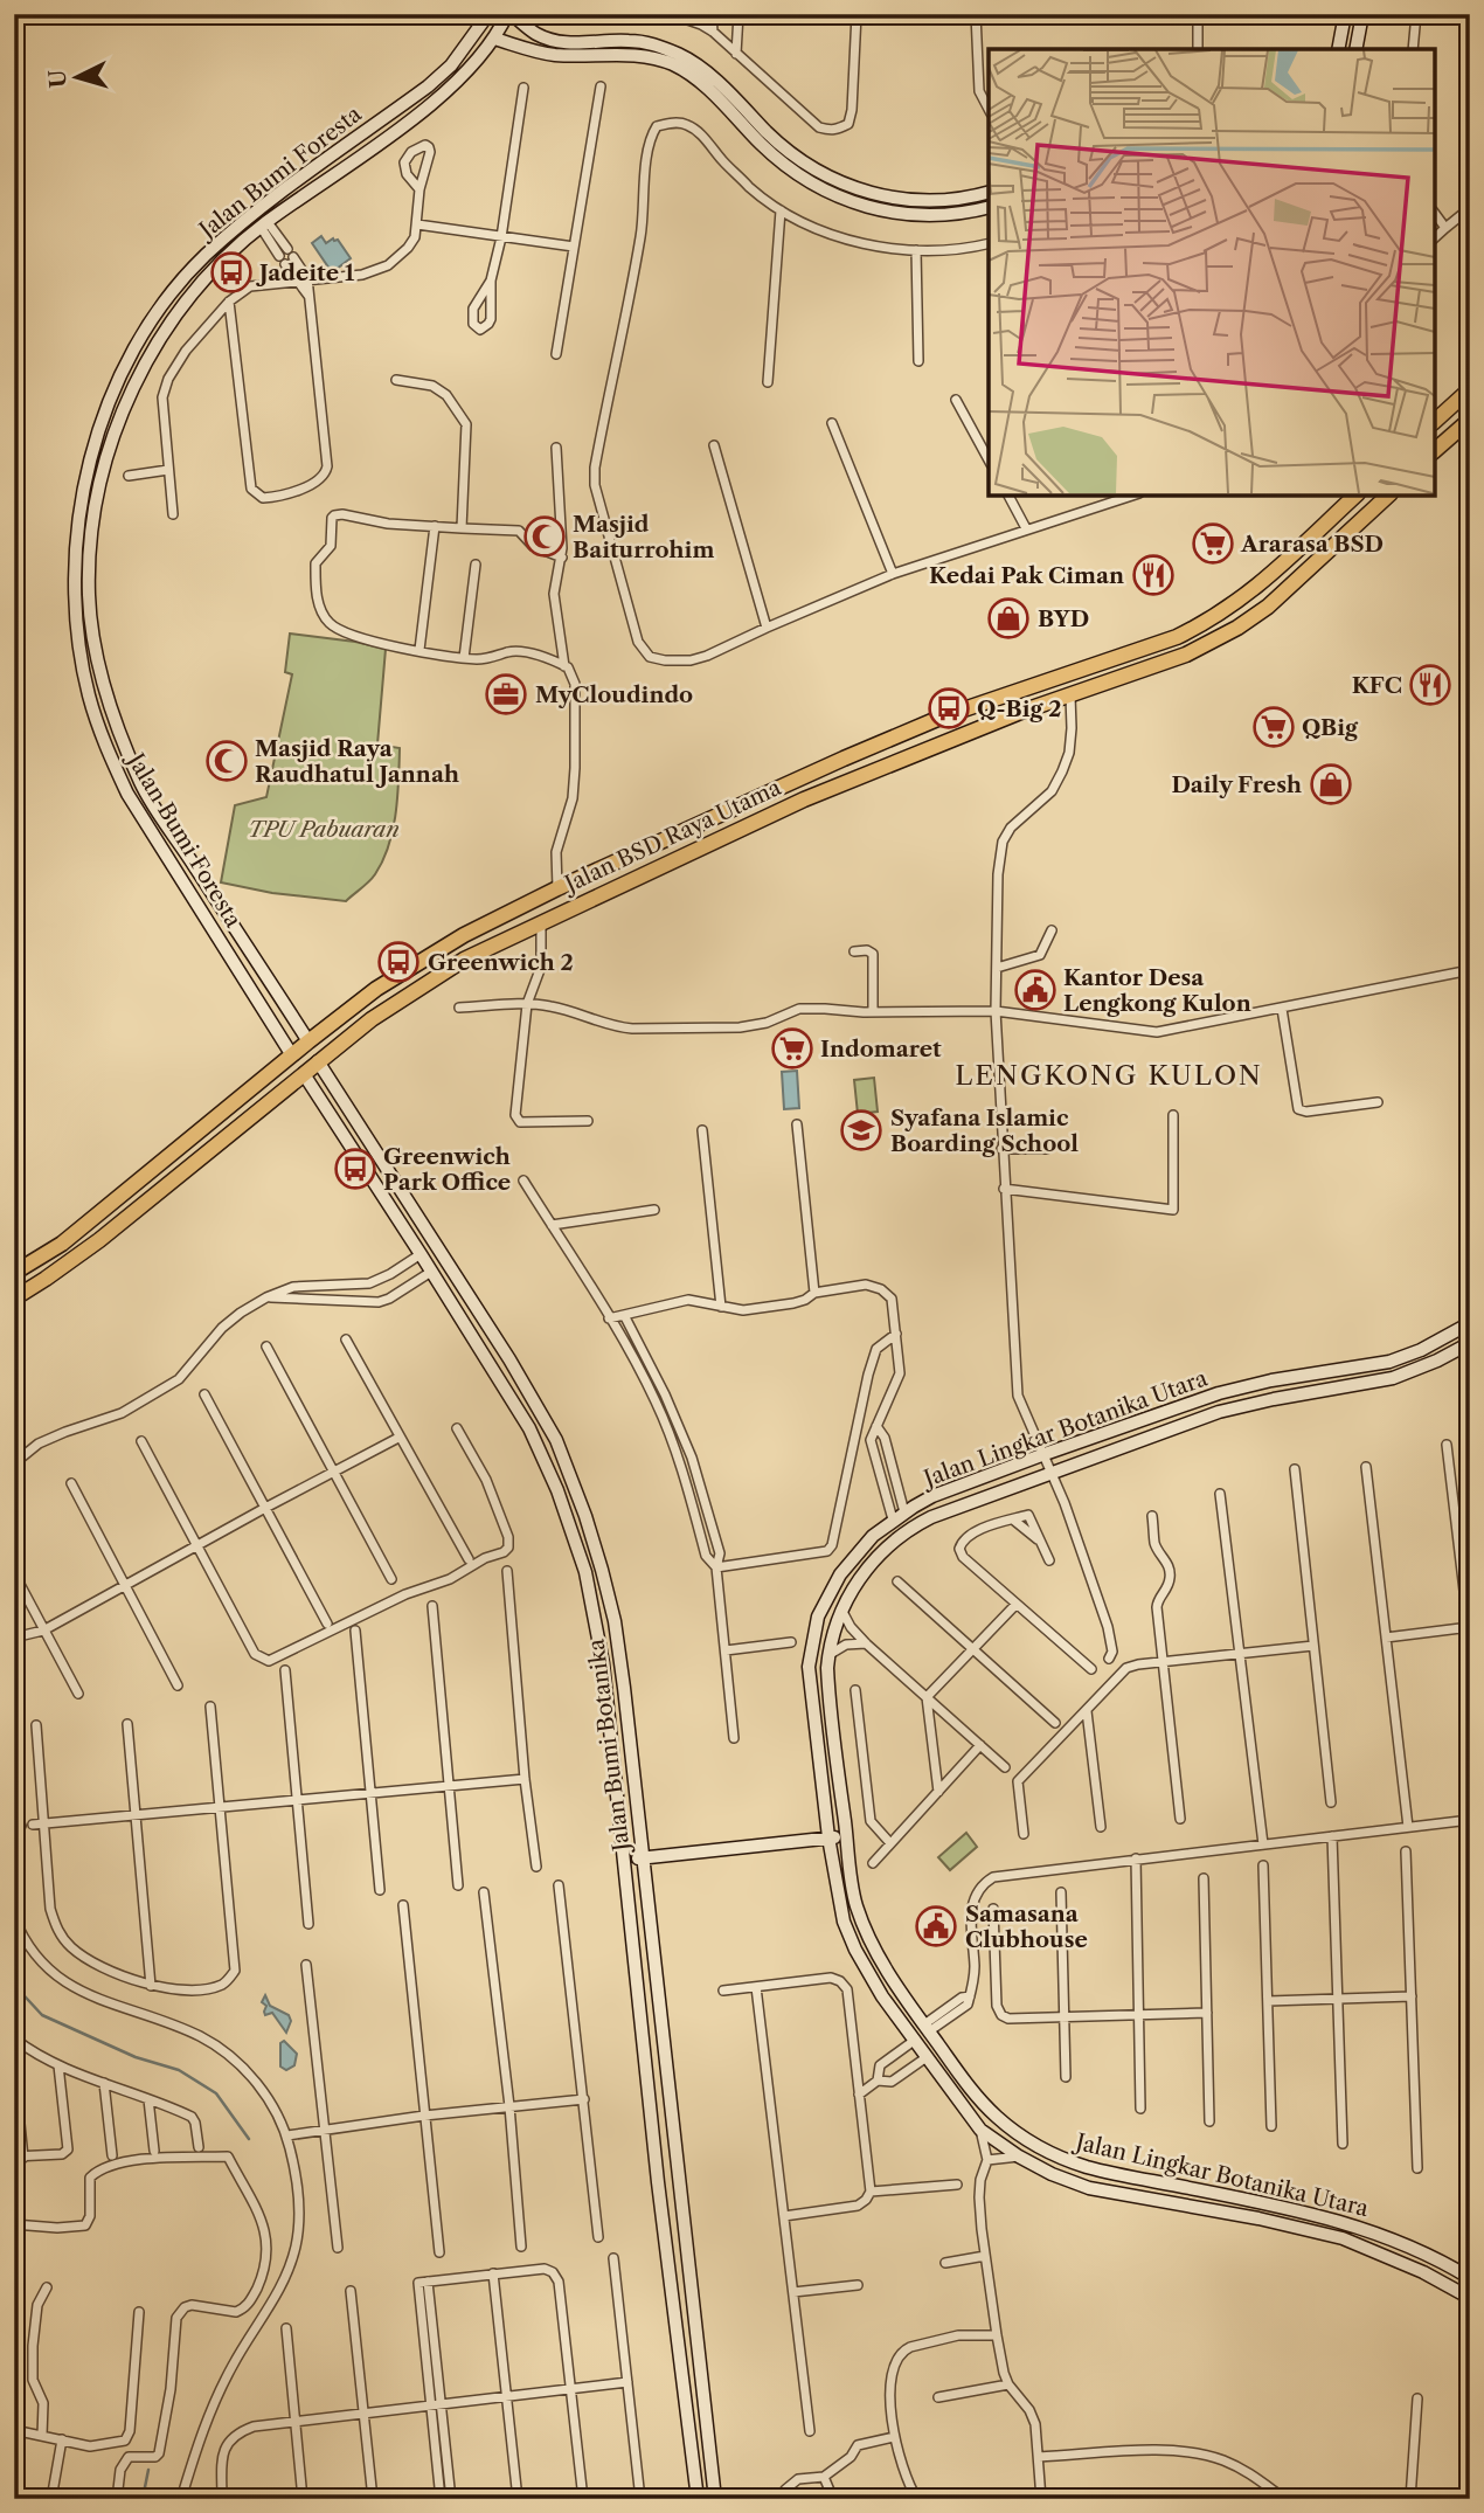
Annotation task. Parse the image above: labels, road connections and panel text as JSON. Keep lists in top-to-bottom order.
{
  "streets": {
    "main road": [
      "Jalan Bumi Foresta",
      "Jalan BSD Raya Utama",
      "Jalan Lingkar Botanika Utara",
      "Jalan Bumi Botanika"
    ]
  },
  "crossings": [
    ["Jalan Bumi Foresta", "Jalan BSD Raya Utama"],
    ["Jalan BSD Raya Utama", "Jalan Bumi Botanika"]
  ],
  "districts": ["LENGKONG KULON"],
  "parks": ["TPU Pabuaran"],
  "places": {
    "bus stop": [
      "Jadeite 1",
      "Q-Big 2",
      "Greenwich 2",
      "Greenwich Park Office"
    ],
    "mosque": ["Masjid Baiturrohim", "Masjid Raya Raudhatul Jannah"],
    "supermarket": ["Ararasa BSD", "QBig", "Indomaret"],
    "restaurant": ["Kedai Pak Ciman", "KFC"],
    "shop": ["BYD", "Daily Fresh"],
    "office": ["MyCloudindo"],
    "public building": ["Kantor Desa Lengkong Kulon", "Samasana Clubhouse"],
    "school or university": ["Syafana Islamic Boarding School"]
  },
  "north": "left"
}
